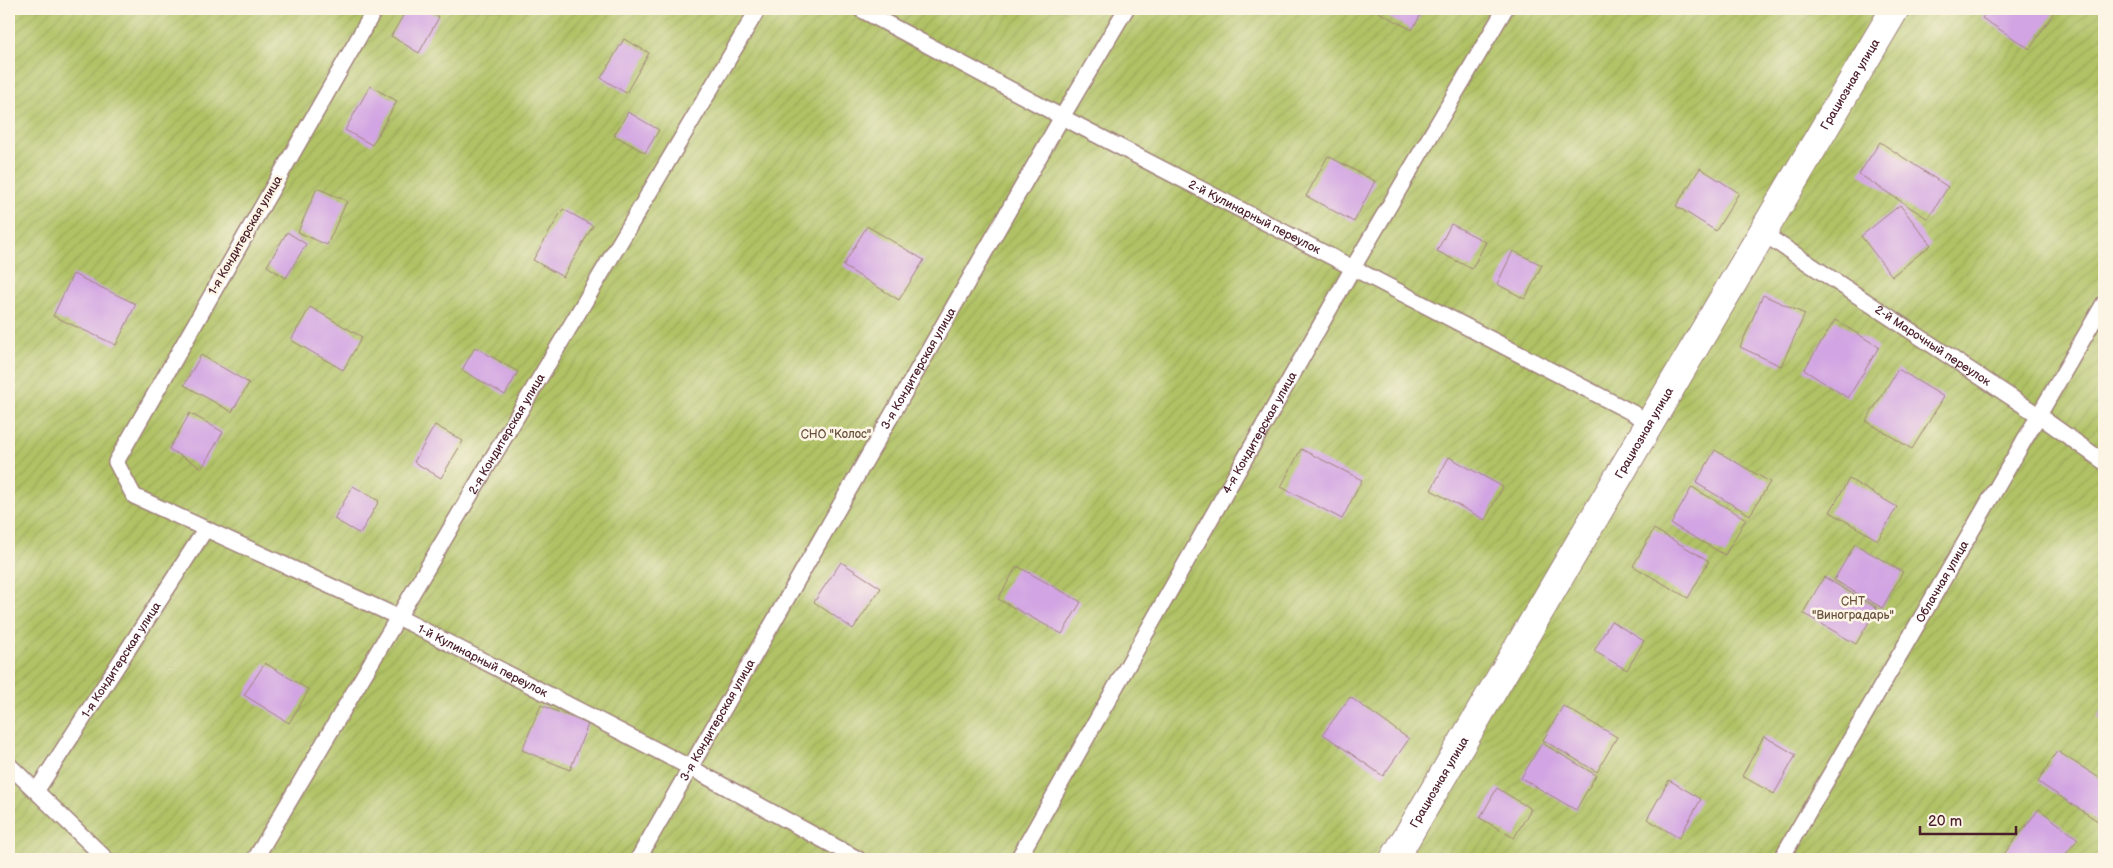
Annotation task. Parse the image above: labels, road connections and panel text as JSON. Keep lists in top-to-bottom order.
{
  "streets": {
    "street": ["Грациозная улица"],
    "lane": [
      "2-й Кулинарный переулок",
      "1-я Кондитерская улица",
      "2-й Марочный переулок",
      "3-я Кондитерская улица",
      "4-я Кондитерская улица",
      "2-я Кондитерская улица",
      "Облачная улица",
      "1-й Кулинарный переулок"
    ]
  },
  "crossings": [
    ["Грациозная улица", "2-й Кулинарный переулок"],
    ["Грациозная улица", "2-й Марочный переулок"],
    ["2-й Кулинарный переулок", "3-я Кондитерская улица"],
    ["2-й Кулинарный переулок", "4-я Кондитерская улица"],
    ["1-я Кондитерская улица", "1-й Кулинарный переулок"],
    ["2-й Марочный переулок", "Облачная улица"],
    ["3-я Кондитерская улица", "1-й Кулинарный переулок"],
    ["2-я Кондитерская улица", "1-й Кулинарный переулок"]
  ],
  "parks": ["СНО \"Колос\"", "СНТ \"Виноградарь\""],
  "scale_bar": "20 m"
}
